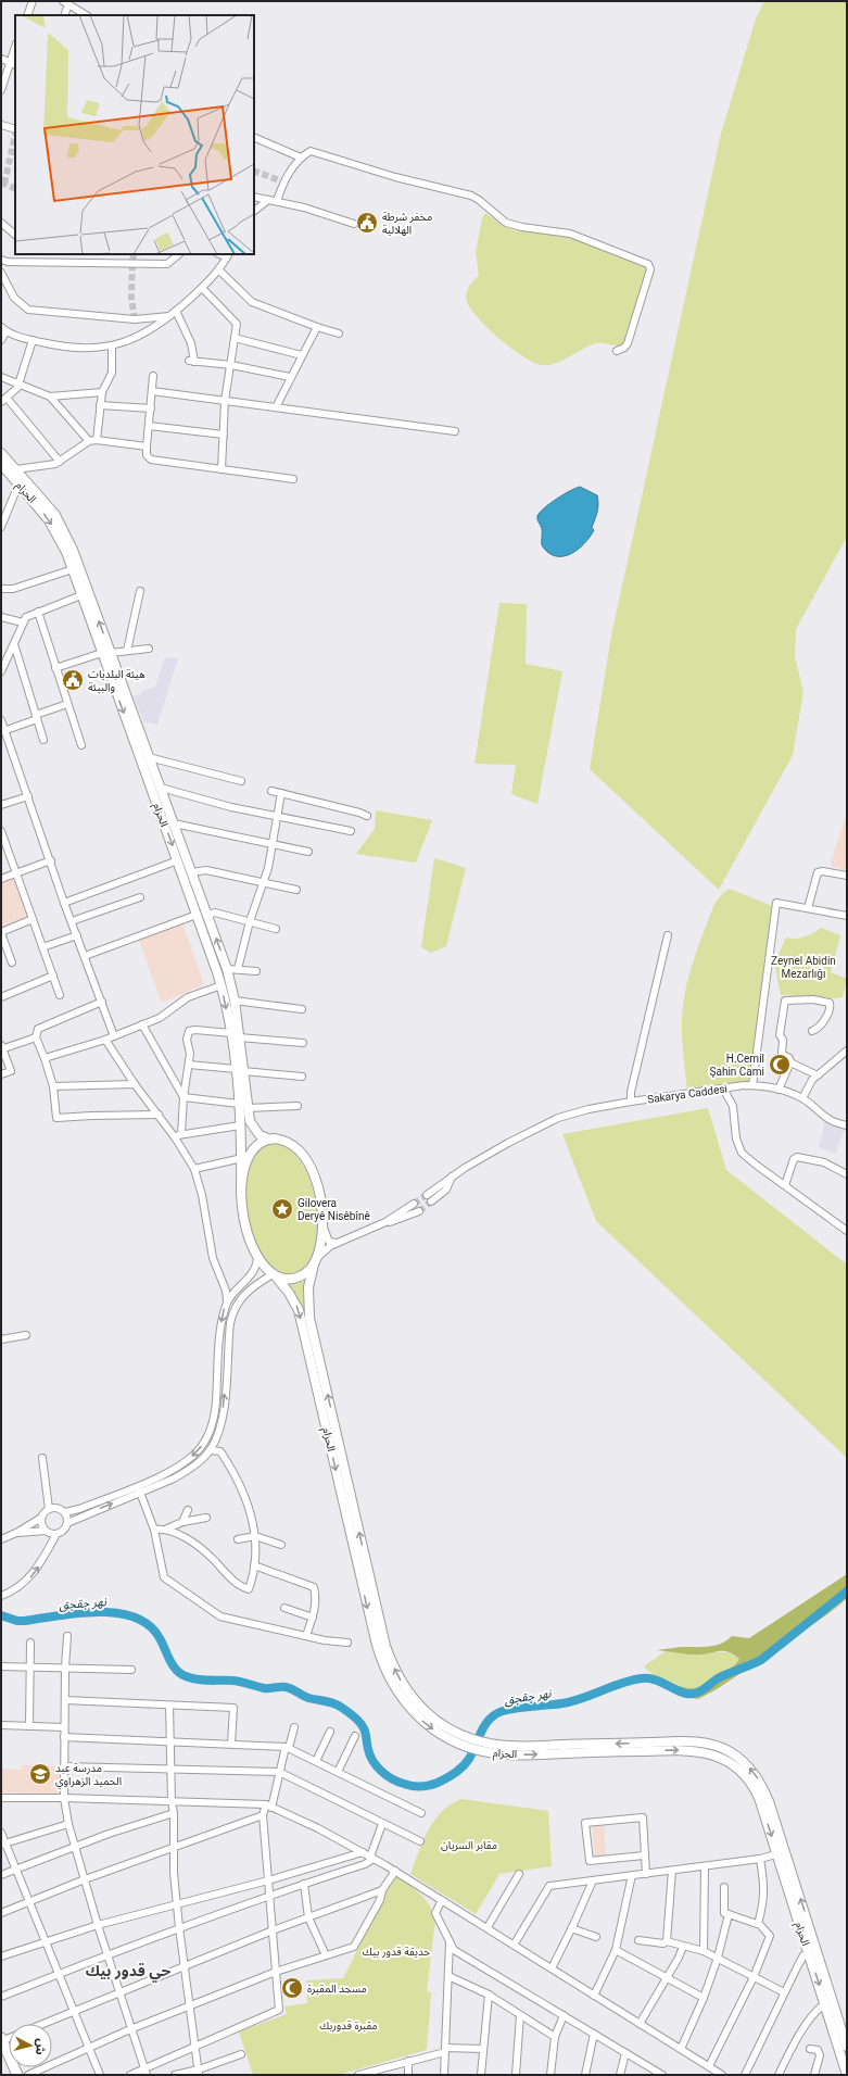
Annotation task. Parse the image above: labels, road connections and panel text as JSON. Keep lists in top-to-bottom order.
{
  "streets": {
    "main road": ["الحزام"],
    "street": ["Sakarya Caddesi"]
  },
  "districts": ["حي قدور بيك"],
  "water": ["نهر جقجق"],
  "parks": [
    "Zeynel Abidin Mezarlığı",
    "مقابر السريان",
    "حديقة قدور بيك",
    "مقبرة قدوربك"
  ],
  "places": {
    "public building": ["مخفر شرطة الهلالية", "هيئة البلديات والبيئة"],
    "mosque": ["H.Cemil Şahin Cami", "مسجد المقبرة"],
    "place": ["Gilovera Deryê Nisêbînê"],
    "school or university": ["مدرسة عبد الحميد الزهراوي"]
  },
  "north": "right"
}
